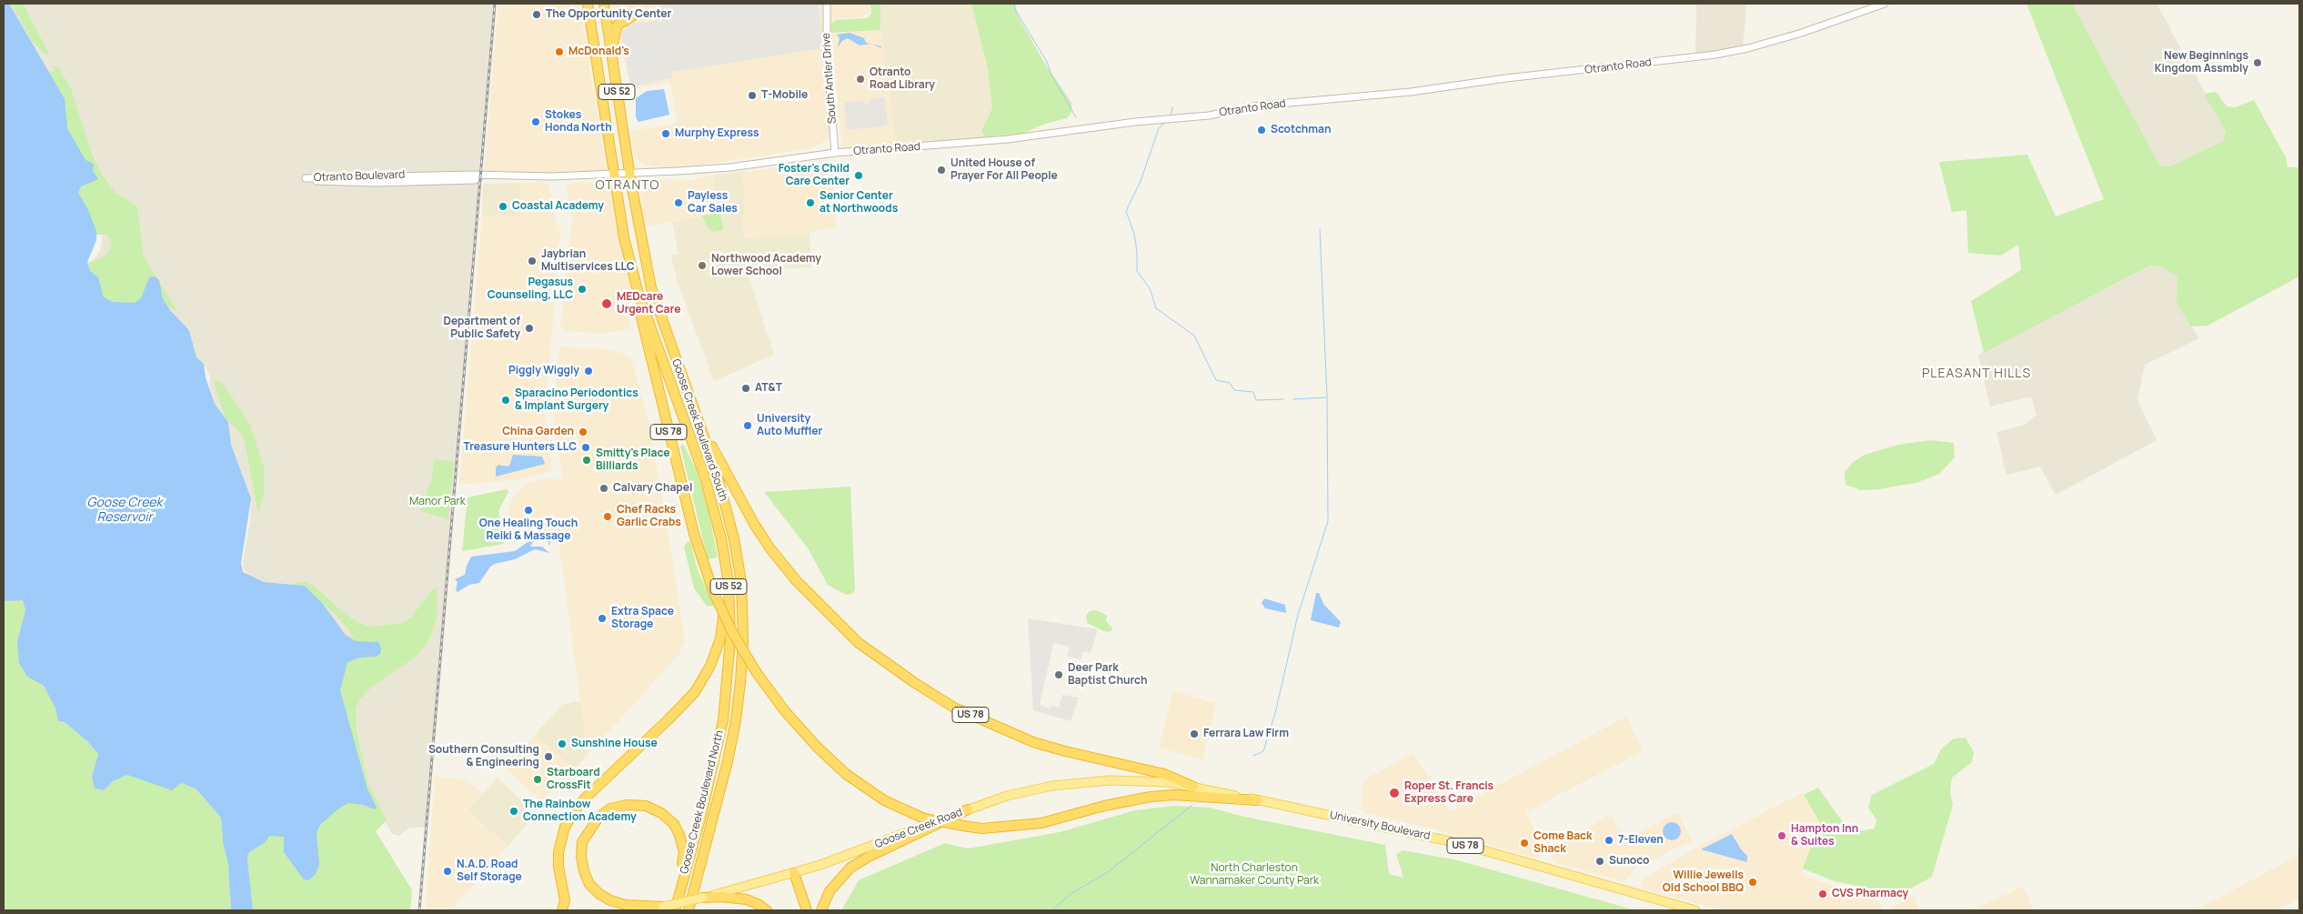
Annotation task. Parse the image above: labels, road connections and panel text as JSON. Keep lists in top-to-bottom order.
{
  "streets": {
    "highway": [
      "US 52",
      "Goose Creek Boulevard South",
      "US 78",
      "Goose Creek Boulevard North"
    ],
    "main road": ["University Boulevard", "Goose Creek Road"],
    "street": ["Otranto Road", "South Antler Drive", "Otranto Boulevard"]
  },
  "crossings": [
    ["Otranto Road", "South Antler Drive"],
    ["Otranto Road", "Otranto Boulevard"],
    ["Otranto Road", "Goose Creek Boulevard South"],
    ["Otranto Road", "Goose Creek Boulevard North"],
    ["Otranto Boulevard", "Goose Creek Boulevard North"],
    ["Goose Creek Boulevard South", "US 78"],
    ["US 78", "Goose Creek Boulevard North"],
    ["US 78", "University Boulevard"],
    ["US 78", "Goose Creek Road"],
    ["University Boulevard", "Goose Creek Road"]
  ],
  "districts": ["OTRANTO", "PLEASANT HILLS"],
  "water": ["Goose Creek Reservoir"],
  "parks": ["Manor Park", "North Charleston Wannamaker County Park"],
  "places": [
    "The Opportunity Center",
    "McDonald's",
    "New Beginnings Kingdom Assmbly",
    "Otranto Road Library",
    "T-Mobile",
    "Stokes Honda North",
    "Scotchman",
    "Murphy Express",
    "United House of Prayer For All People",
    "Foster's Child Care Center",
    "Payless Car Sales",
    "Senior Center at Northwoods",
    "Coastal Academy",
    "Jaybrian Multiservices LLC",
    "Northwood Academy Lower School",
    "Pegasus Counseling, LLC",
    "MEDcare Urgent Care",
    "Department of Public Safety",
    "Piggly Wiggly",
    "AT&T",
    "Sparacino Periodontics & Implant Surgery",
    "University Auto Muffler",
    "China Garden",
    "Treasure Hunters LLC",
    "Smitty's Place Billiards",
    "Calvary Chapel",
    "One Healing Touch Reiki & Massage",
    "Chef Racks Garlic Crabs",
    "Extra Space Storage",
    "Deer Park Baptist Church",
    "Ferrara Law Firm",
    "Sunshine House",
    "Southern Consulting & Engineering",
    "Starboard CrossFit",
    "Roper St. Francis Express Care",
    "The Rainbow Connection Academy",
    "Hampton Inn & Suites",
    "7-Eleven",
    "Come Back Shack",
    "Sunoco",
    "N.A.D. Road Self Storage",
    "Willie Jewells Old School BBQ",
    "CVS Pharmacy"
  ]
}
